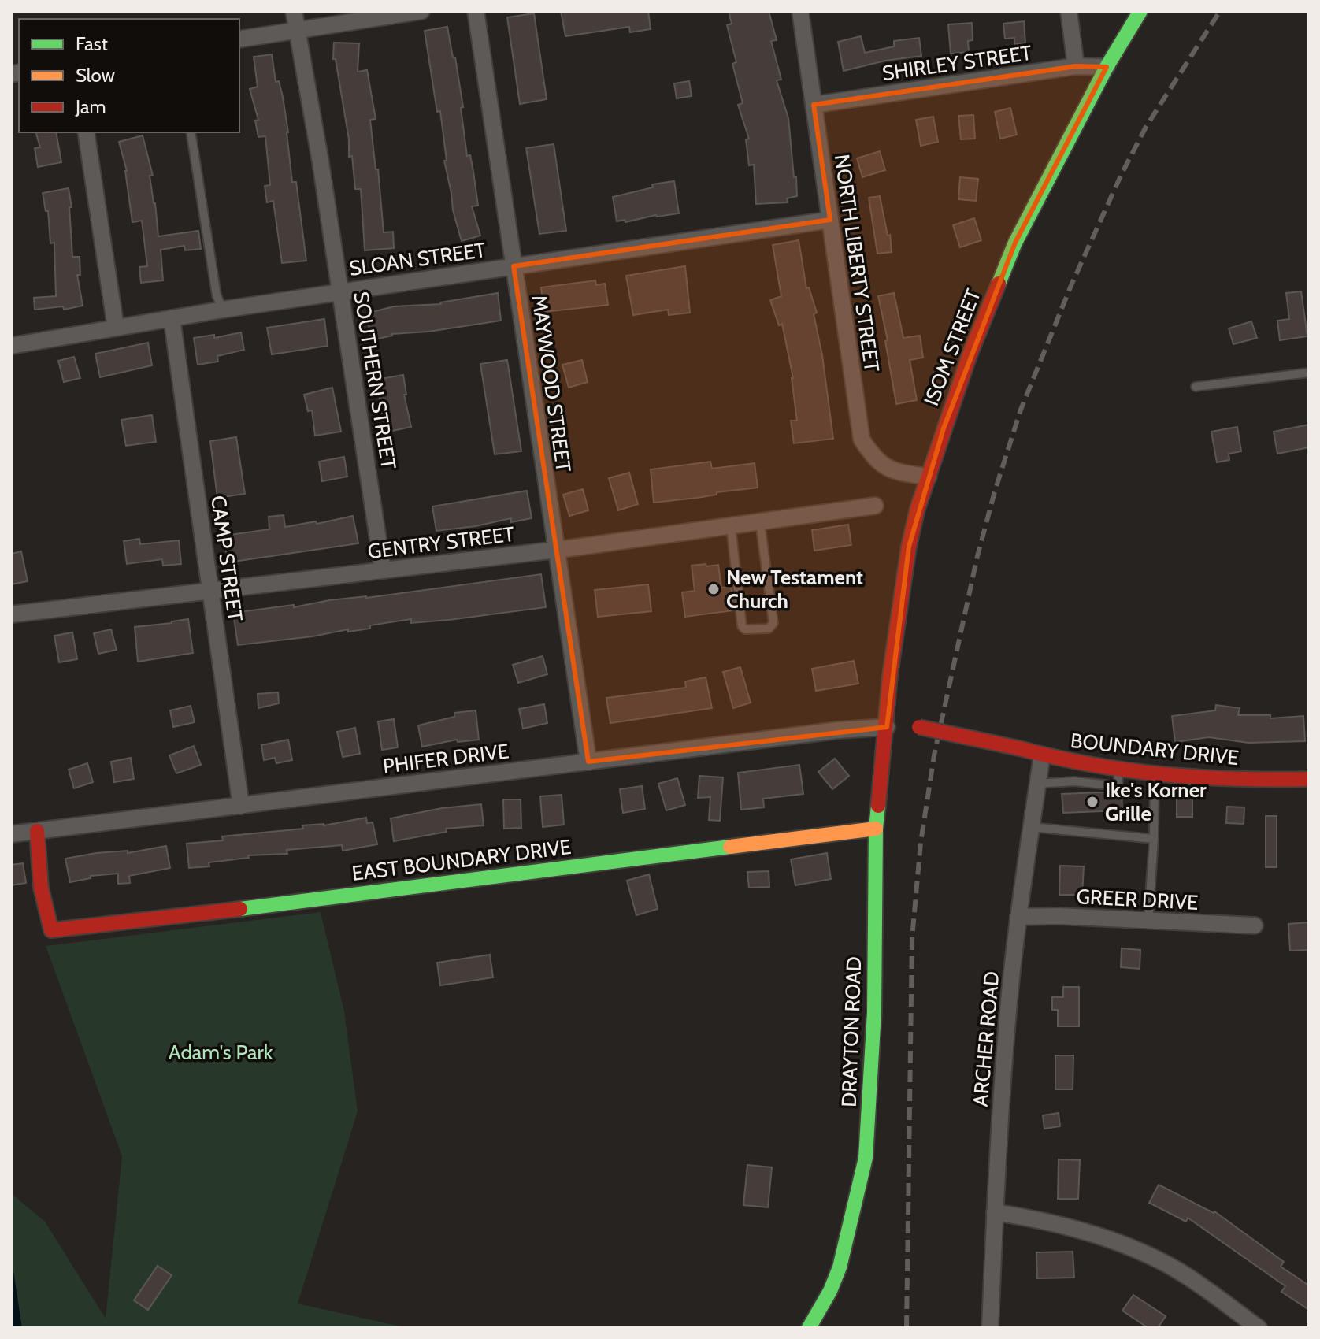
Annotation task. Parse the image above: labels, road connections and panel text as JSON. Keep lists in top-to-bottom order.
{
  "streets": {
    "main road": [
      "ISOM STREET",
      "BOUNDARY DRIVE",
      "EAST BOUNDARY DRIVE",
      "DRAYTON ROAD"
    ],
    "street": [
      "SHIRLEY STREET",
      "SLOAN STREET",
      "NORTH LIBERTY STREET",
      "SOUTHERN STREET",
      "MAYWOOD STREET",
      "GENTRY STREET",
      "CAMP STREET",
      "PHIFER DRIVE",
      "GREER DRIVE",
      "ARCHER ROAD"
    ]
  },
  "crossings": [
    ["SHIRLEY STREET", "NORTH LIBERTY STREET"],
    ["SHIRLEY STREET", "ISOM STREET"],
    ["SLOAN STREET", "NORTH LIBERTY STREET"],
    ["SLOAN STREET", "SOUTHERN STREET"],
    ["SLOAN STREET", "MAYWOOD STREET"],
    ["SLOAN STREET", "CAMP STREET"],
    ["NORTH LIBERTY STREET", "ISOM STREET"],
    ["ISOM STREET", "BOUNDARY DRIVE"],
    ["ISOM STREET", "PHIFER DRIVE"],
    ["ISOM STREET", "DRAYTON ROAD"],
    ["SOUTHERN STREET", "GENTRY STREET"],
    ["MAYWOOD STREET", "GENTRY STREET"],
    ["MAYWOOD STREET", "PHIFER DRIVE"],
    ["GENTRY STREET", "CAMP STREET"],
    ["CAMP STREET", "PHIFER DRIVE"],
    ["BOUNDARY DRIVE", "PHIFER DRIVE"],
    ["BOUNDARY DRIVE", "DRAYTON ROAD"],
    ["BOUNDARY DRIVE", "ARCHER ROAD"],
    ["PHIFER DRIVE", "EAST BOUNDARY DRIVE"],
    ["PHIFER DRIVE", "DRAYTON ROAD"],
    ["EAST BOUNDARY DRIVE", "DRAYTON ROAD"],
    ["GREER DRIVE", "ARCHER ROAD"]
  ],
  "parks": ["Adam's Park"],
  "places": ["New Testament Church", "Ike's Korner Grille"],
  "legend": ["Fast", "Slow", "Jam"]
}
